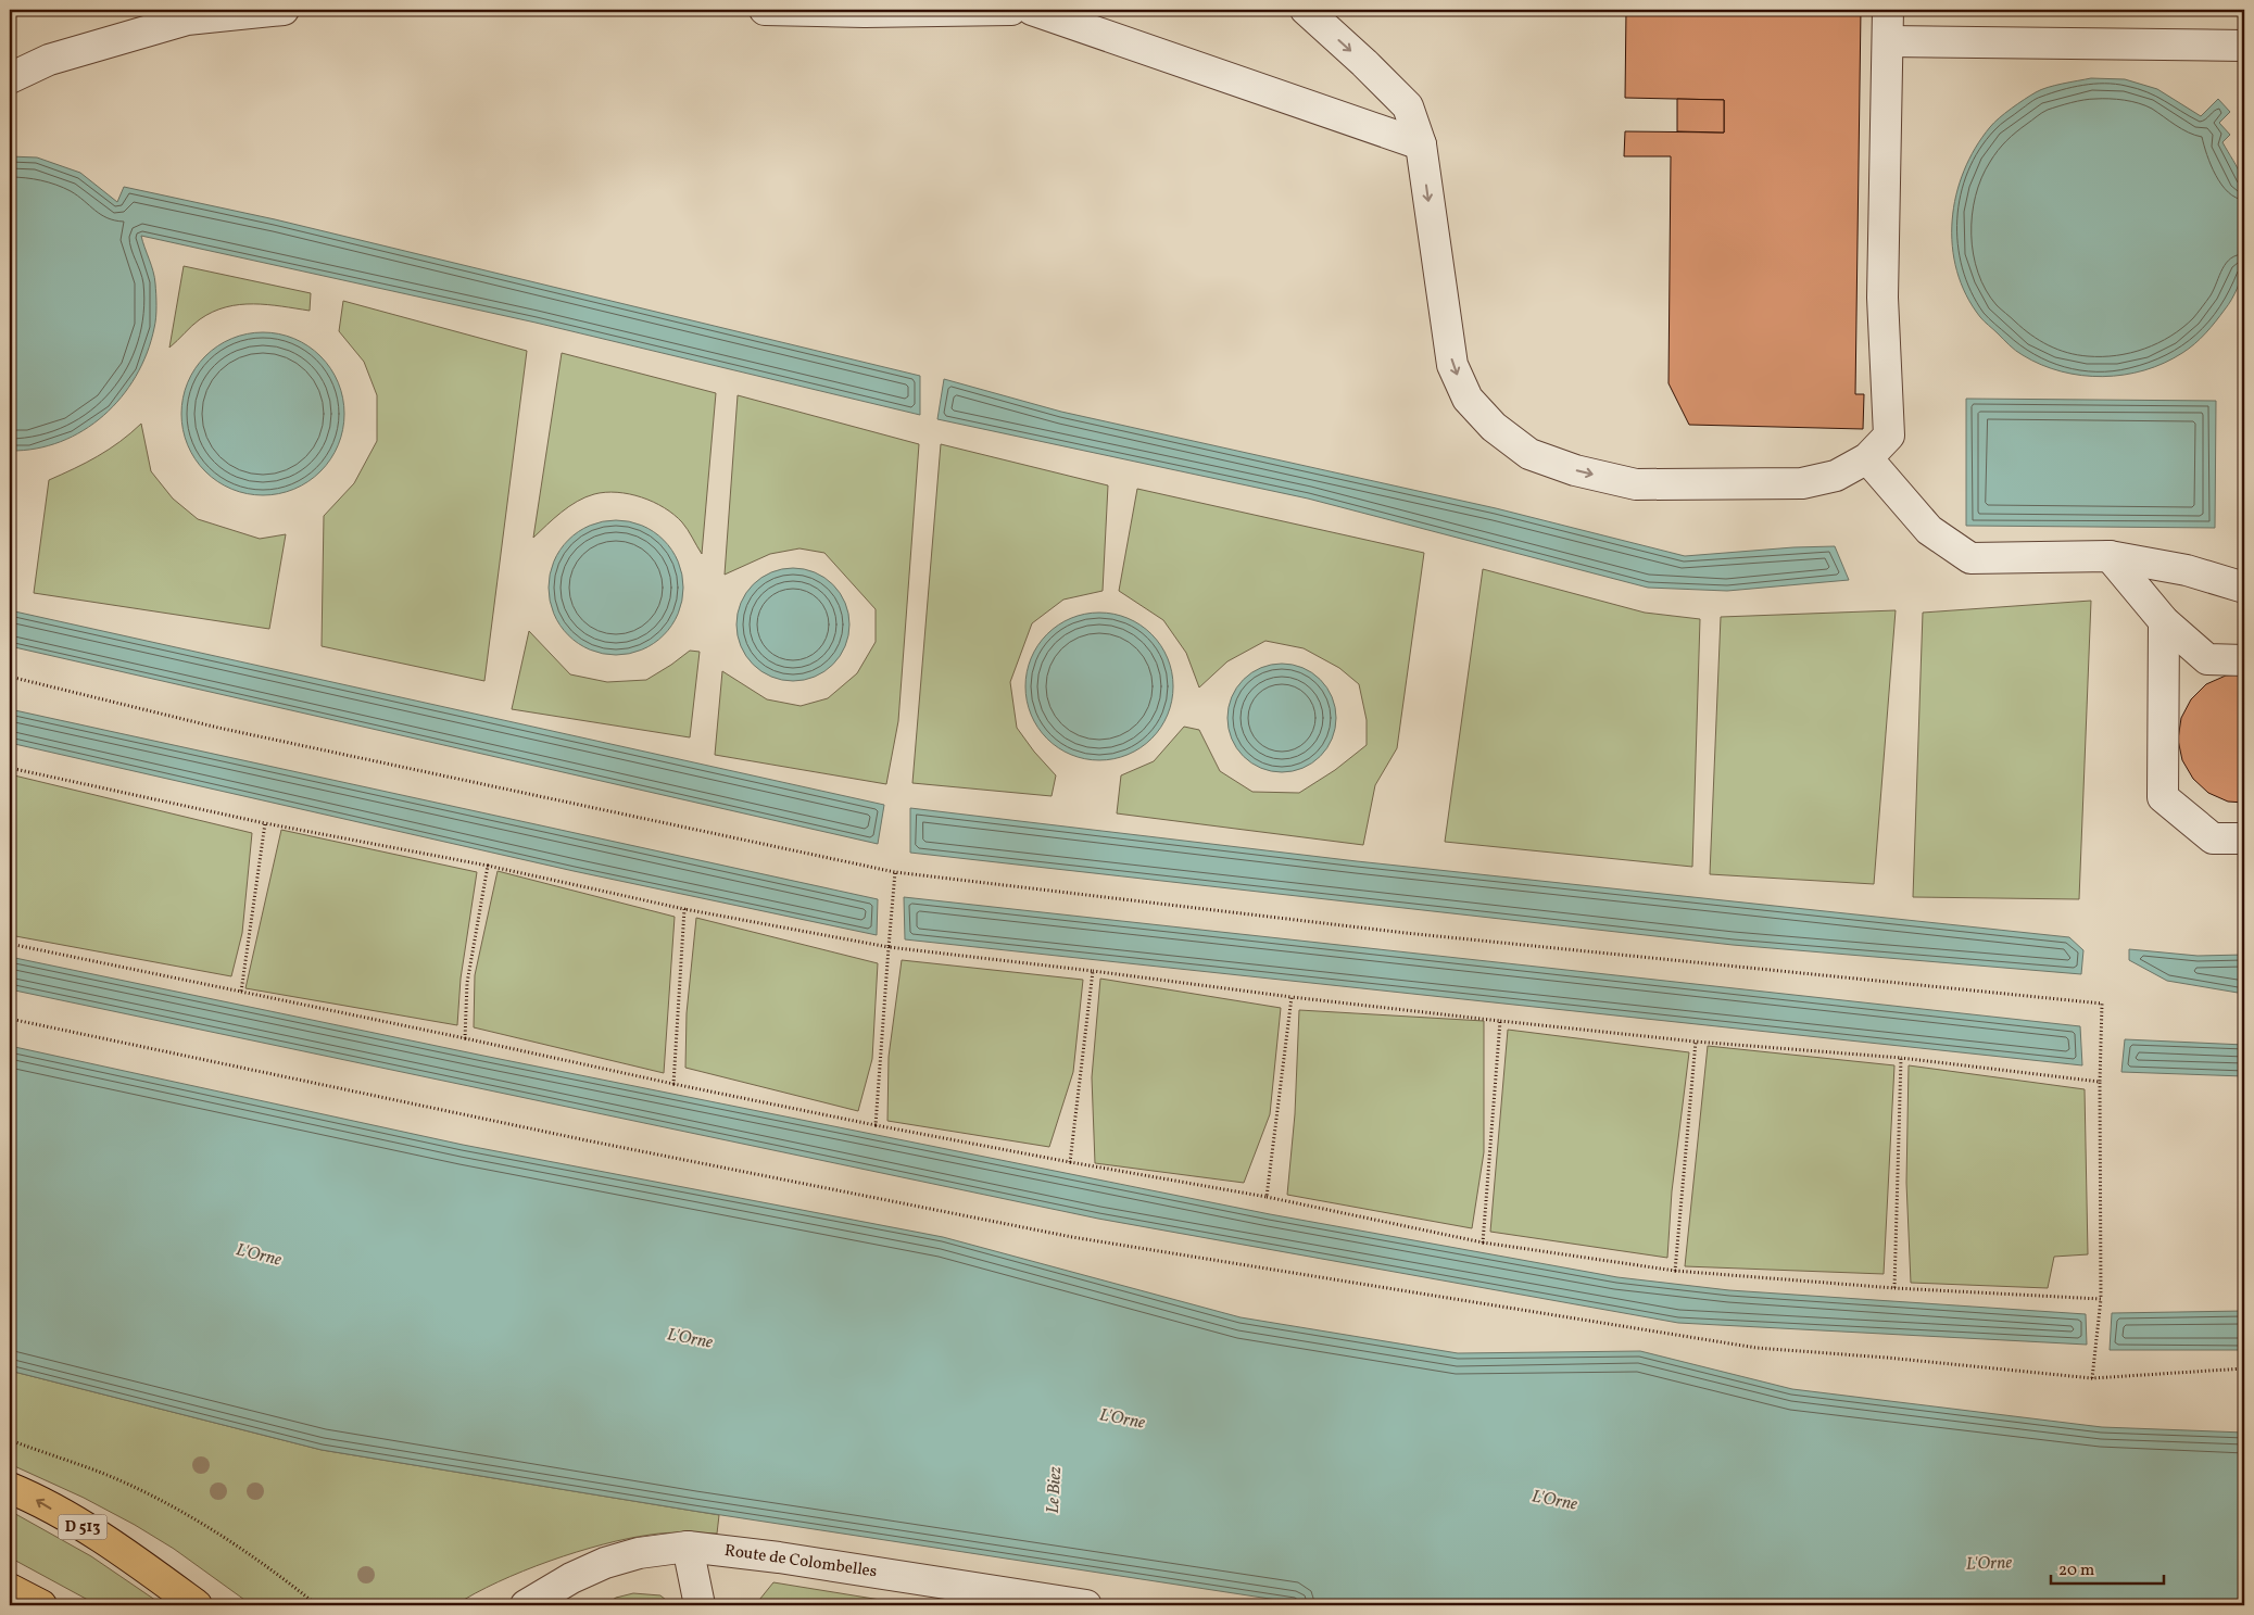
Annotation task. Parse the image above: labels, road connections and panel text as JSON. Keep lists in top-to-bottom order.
{
  "streets": {
    "main road": ["D 513"],
    "street": ["Route de Colombelles"]
  },
  "water": ["L'Orne", "Le Biez"],
  "scale_bar": "20 m"
}
